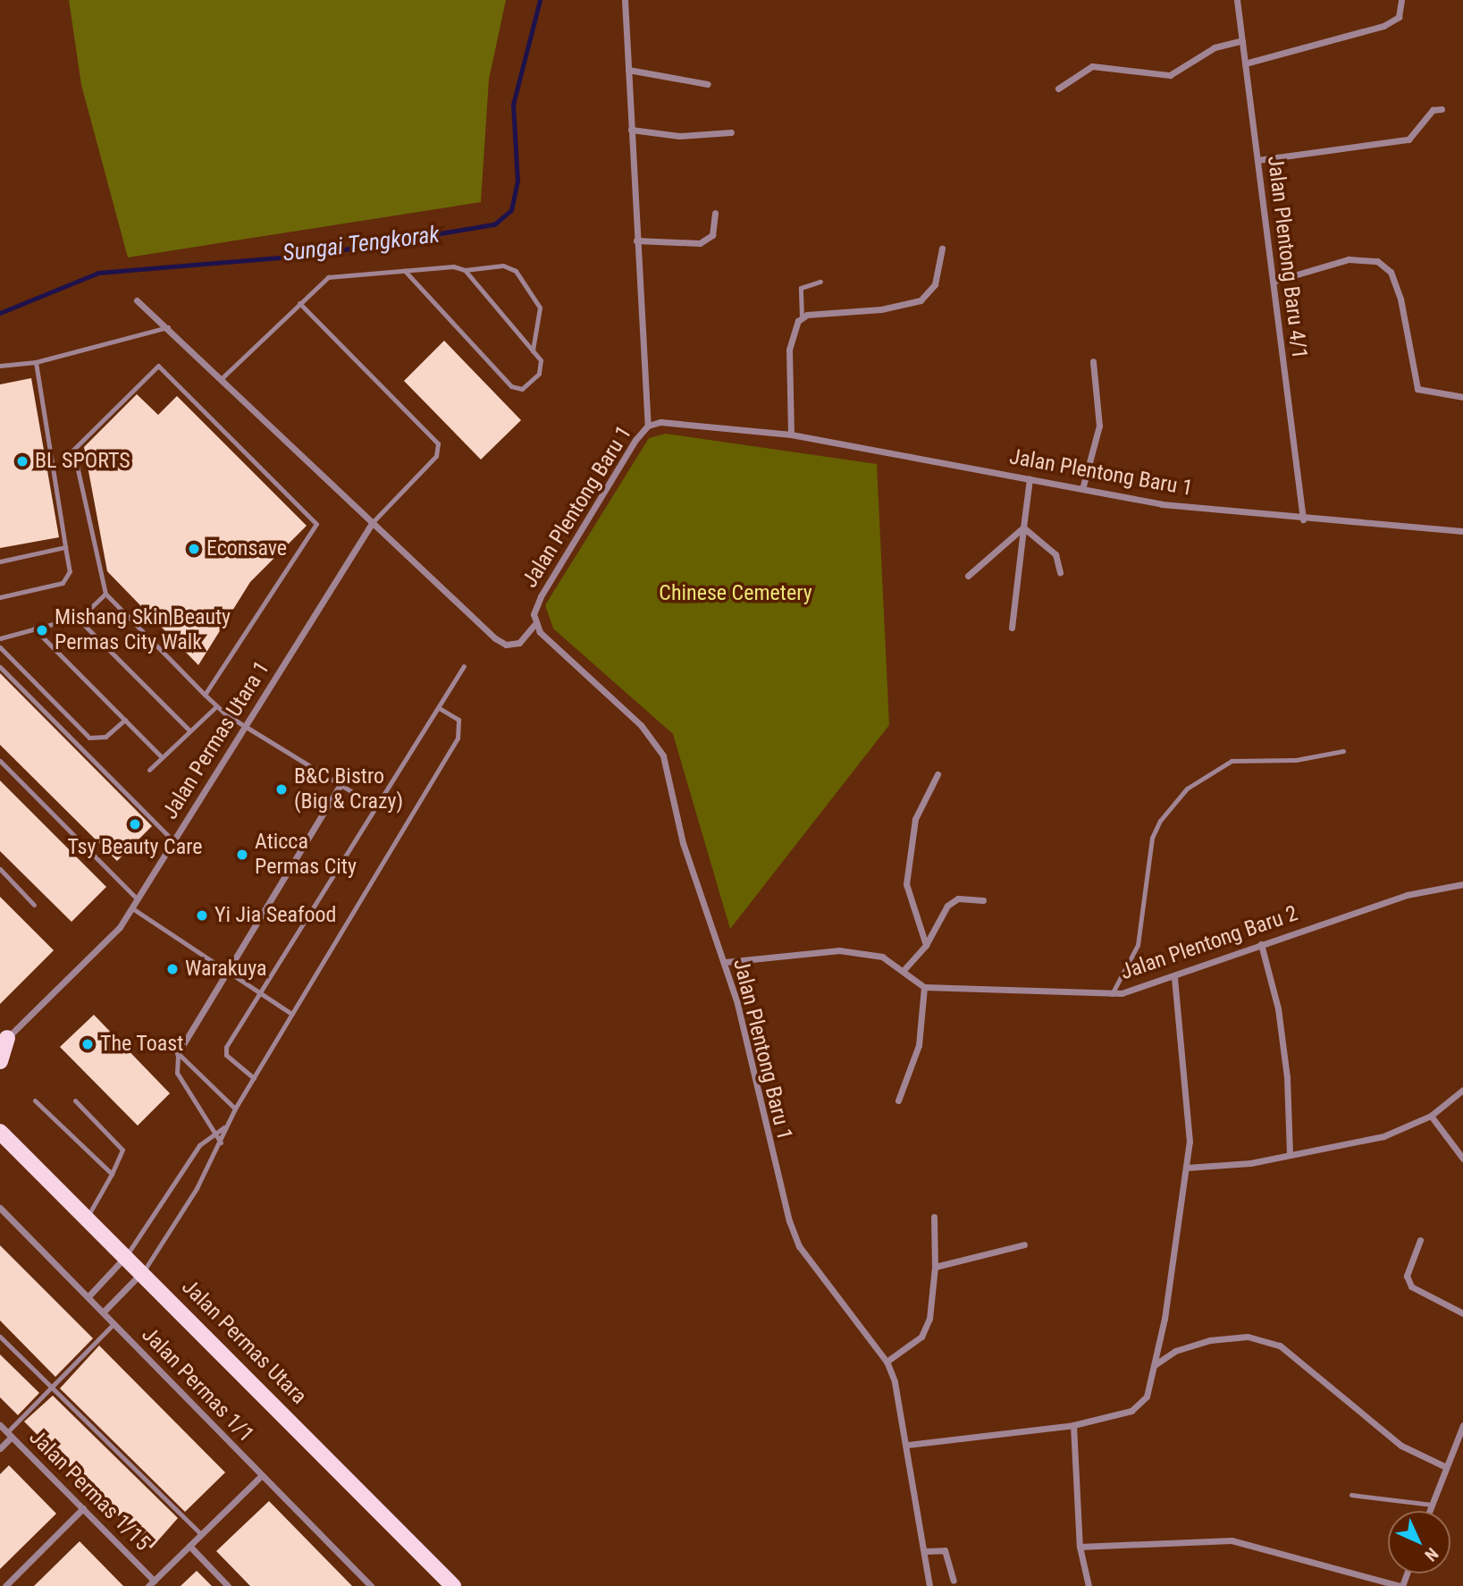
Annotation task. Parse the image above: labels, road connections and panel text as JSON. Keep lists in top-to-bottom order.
{
  "streets": {
    "main road": ["Jalan Permas Utara"],
    "street": [
      "Jalan Plentong Baru 4/1",
      "Jalan Plentong Baru 1",
      "Jalan Permas Utara 1",
      "Jalan Plentong Baru 2",
      "Jalan Permas 1/1",
      "Jalan Permas 1/15"
    ]
  },
  "crossings": [
    ["Jalan Plentong Baru 4/1", "Jalan Plentong Baru 1"]
  ],
  "water": ["Sungai Tengkorak"],
  "parks": ["Chinese Cemetery"],
  "places": [
    "BL SPORTS",
    "Econsave",
    "Mishang Skin Beauty Permas City Walk",
    "B&C Bistro (Big & Crazy)",
    "Tsy Beauty Care",
    "Aticca Permas City",
    "Yi Jia Seafood",
    "Warakuya",
    "The Toast"
  ],
  "north": "bottom right"
}
